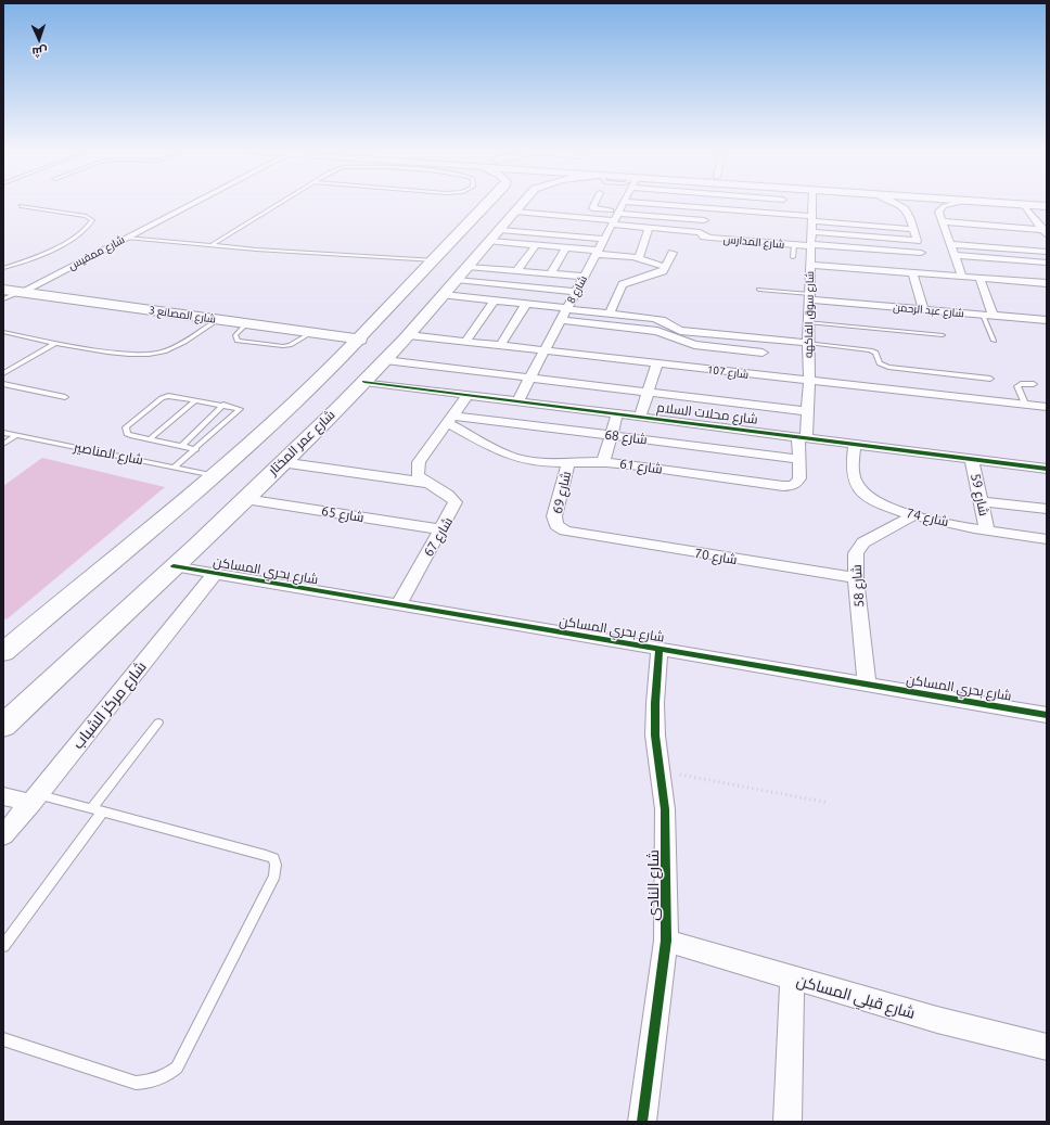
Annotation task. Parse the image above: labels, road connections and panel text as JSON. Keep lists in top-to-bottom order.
{
  "streets": {
    "main road": ["شارع المصانع 3", "شارع عمر المختار"],
    "street": [
      "شارع المدارس",
      "شارع ممفيس",
      "شارع 8",
      "شارع عبد الرحمن",
      "شارع سوق الفاكهه",
      "شارع 107",
      "شارع محلات السلام",
      "شارع 68",
      "شارع 61",
      "شارع 69",
      "شارع 59",
      "شارع 65",
      "شارع 74",
      "شارع 67",
      "شارع 70",
      "شارع بحري المساكن",
      "شارع 58",
      "شارع مركز الشباب",
      "شارع النادى",
      "شارع قبلي المساكن"
    ],
    "lane": ["شارع المناصير"]
  },
  "crossings": [
    ["شارع المدارس", "شارع 8"],
    ["شارع المدارس", "شارع سوق الفاكهه"],
    ["شارع ممفيس", "شارع المصانع 3"],
    ["شارع 8", "شارع 107"],
    ["شارع 8", "شارع محلات السلام"],
    ["شارع عبد الرحمن", "شارع سوق الفاكهه"],
    ["شارع سوق الفاكهه", "شارع 107"],
    ["شارع سوق الفاكهه", "شارع محلات السلام"],
    ["شارع سوق الفاكهه", "شارع 61"],
    ["شارع 107", "شارع عمر المختار"],
    ["شارع محلات السلام", "شارع عمر المختار"],
    ["شارع محلات السلام", "شارع 61"],
    ["شارع محلات السلام", "شارع 59"],
    ["شارع محلات السلام", "شارع 74"],
    ["شارع 68", "شارع 61"],
    ["شارع عمر المختار", "شارع 65"],
    ["شارع عمر المختار", "شارع بحري المساكن"],
    ["شارع 61", "شارع 69"],
    ["شارع 69", "شارع 70"],
    ["شارع 59", "شارع 74"],
    ["شارع 65", "شارع 67"],
    ["شارع 74", "شارع 58"],
    ["شارع 67", "شارع بحري المساكن"],
    ["شارع 70", "شارع 58"],
    ["شارع بحري المساكن", "شارع 58"],
    ["شارع بحري المساكن", "شارع مركز الشباب"],
    ["شارع بحري المساكن", "شارع النادى"],
    ["شارع النادى", "شارع قبلي المساكن"]
  ],
  "north": "bottom"
}
